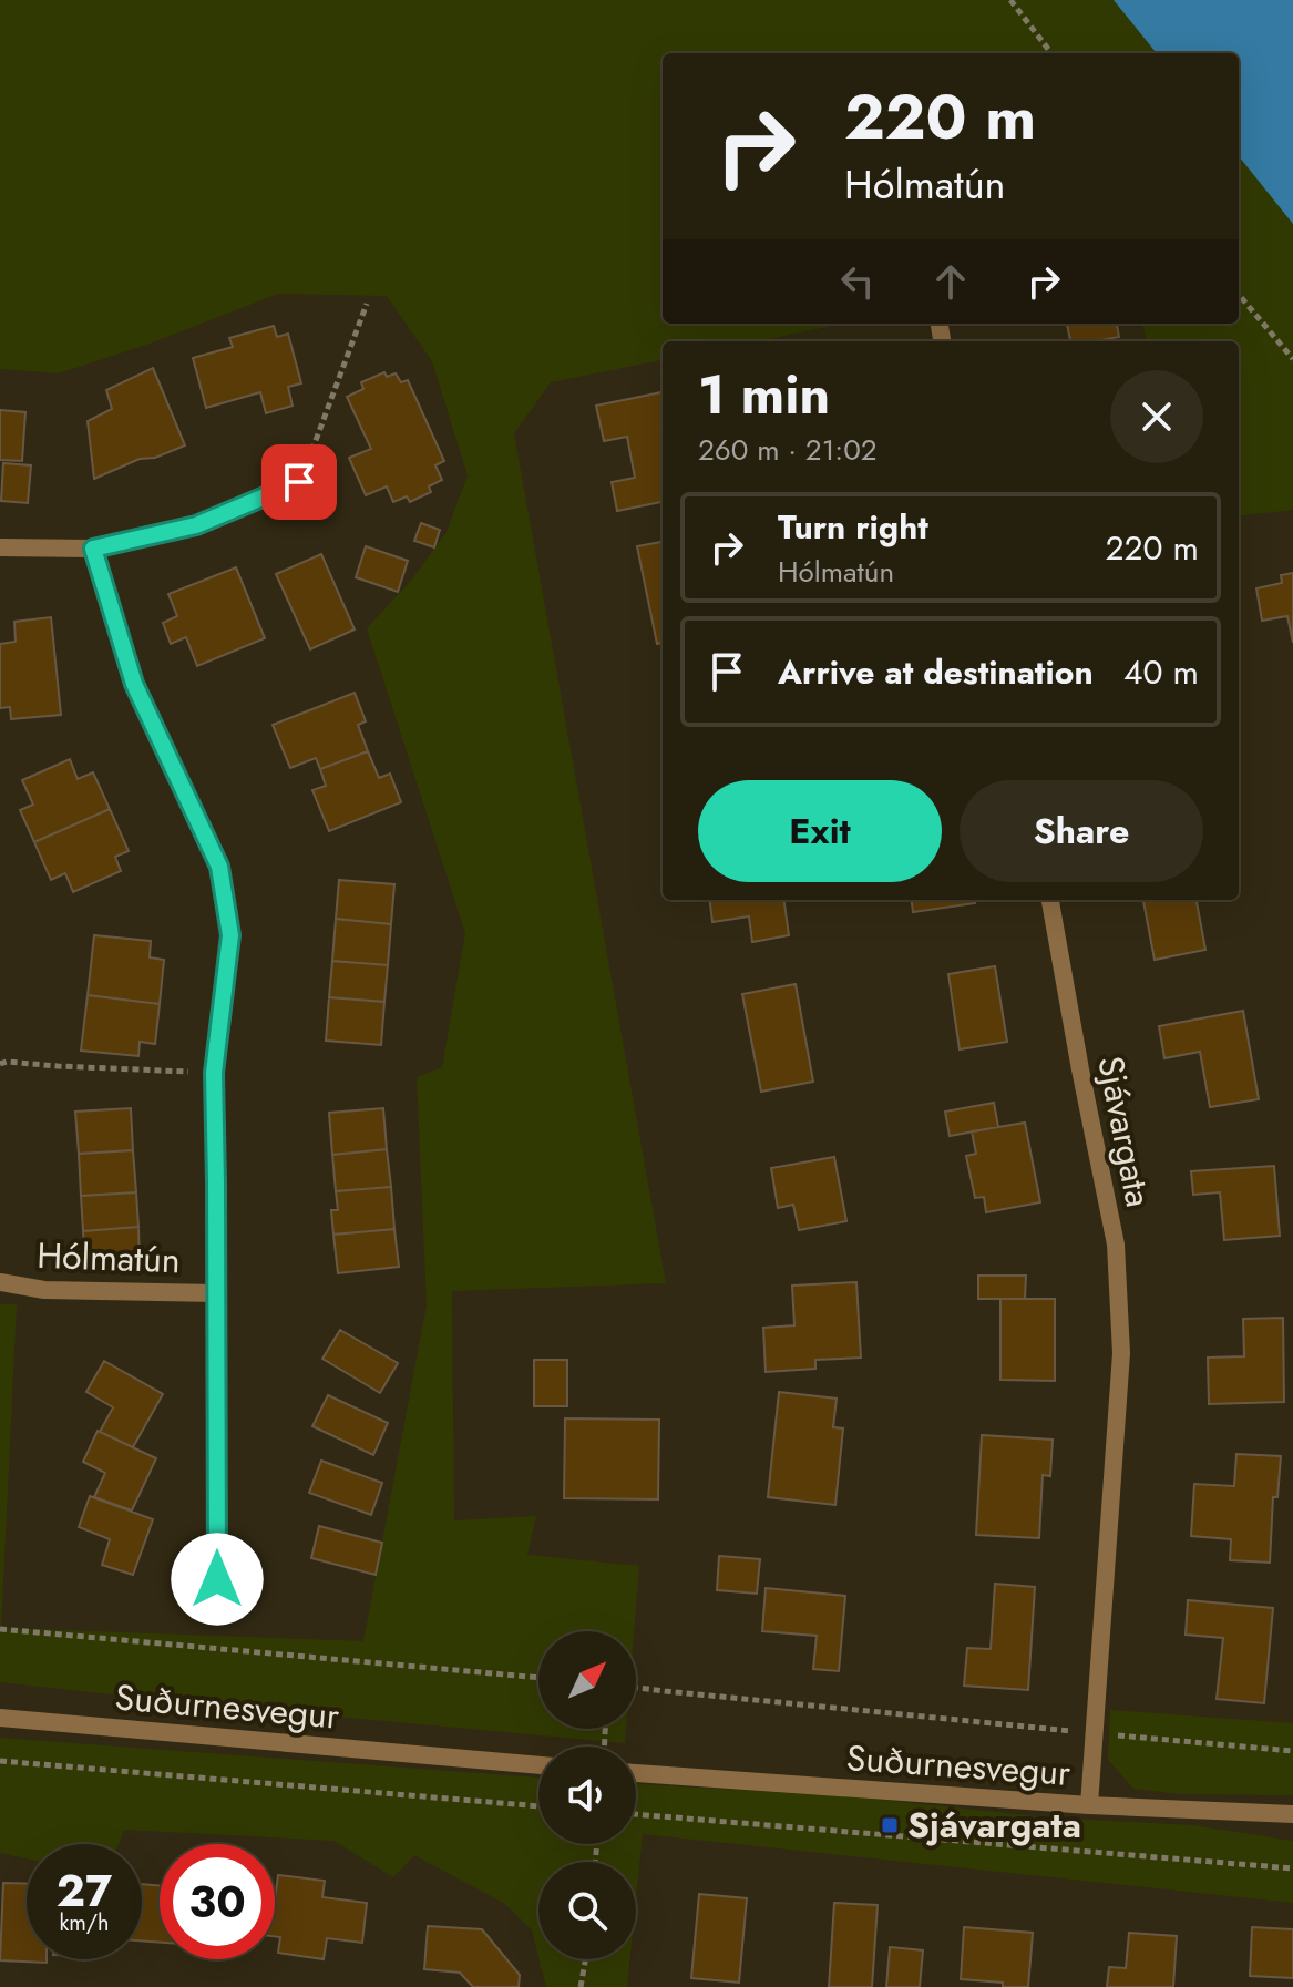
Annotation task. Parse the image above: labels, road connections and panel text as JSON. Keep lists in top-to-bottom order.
{
  "streets": {
    "street": ["Sjávargata", "Hólmatún", "Suðurnesvegur"]
  },
  "crossings": [
    ["Sjávargata", "Suðurnesvegur"]
  ],
  "places": {
    "transit": ["Sjávargata"]
  },
  "north": "top right",
  "page": {
    "turn": ["220 m", "Hólmatún"],
    "heading": ["1 min", "260 m · 21:02"],
    "list": [
      {
        "name": "Turn right",
        "note": "Hólmatún",
        "value": "220 m"
      },
      {
        "name": "Arrive at destination",
        "value": "40 m"
      }
    ],
    "buttons": ["Exit", "Share"],
    "speed": "27 km/h",
    "limit": "30"
  }
}
